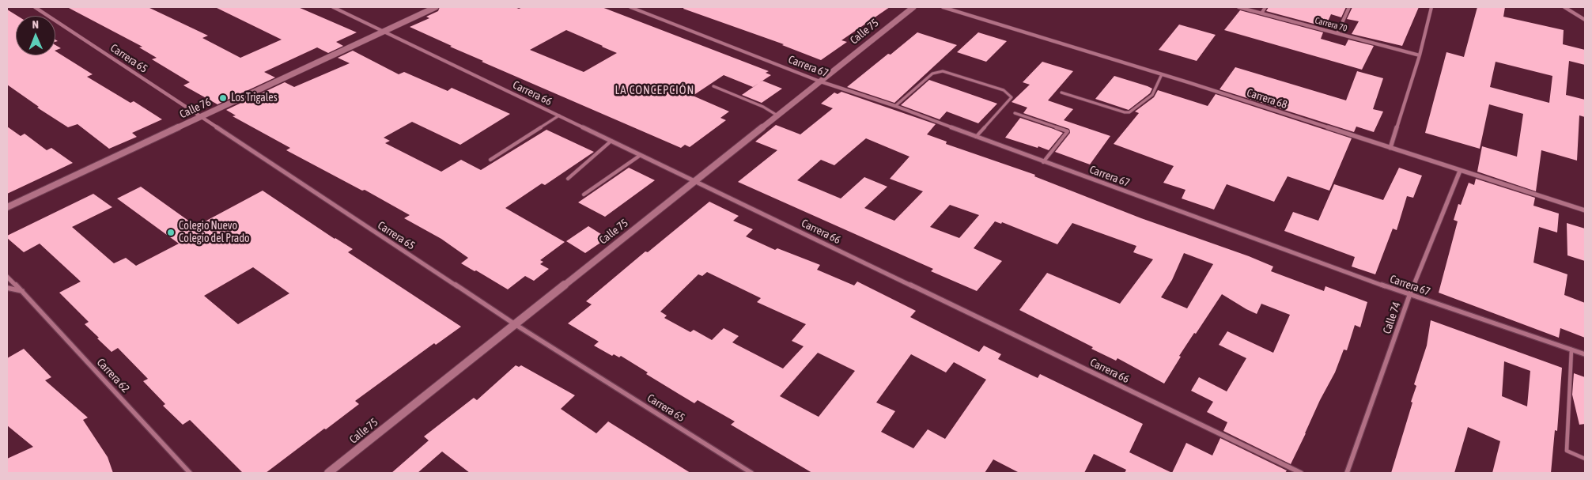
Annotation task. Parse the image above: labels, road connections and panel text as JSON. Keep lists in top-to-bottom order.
{
  "streets": {
    "street": [
      "Carrera 70",
      "Calle 75",
      "Carrera 65",
      "Carrera 67",
      "Carrera 66",
      "Carrera 68",
      "Calle 76",
      "Calle 74",
      "Carrera 62"
    ]
  },
  "crossings": [
    ["Calle 75", "Carrera 65"],
    ["Calle 75", "Carrera 67"],
    ["Calle 75", "Carrera 66"],
    ["Carrera 65", "Calle 76"],
    ["Carrera 67", "Calle 74"],
    ["Carrera 66", "Calle 76"],
    ["Carrera 68", "Calle 74"]
  ],
  "districts": ["LA CONCEPCIÓN"],
  "places": ["Los Trigales", "Colegio Nuevo Colegio del Prado"],
  "north": "top"
}
